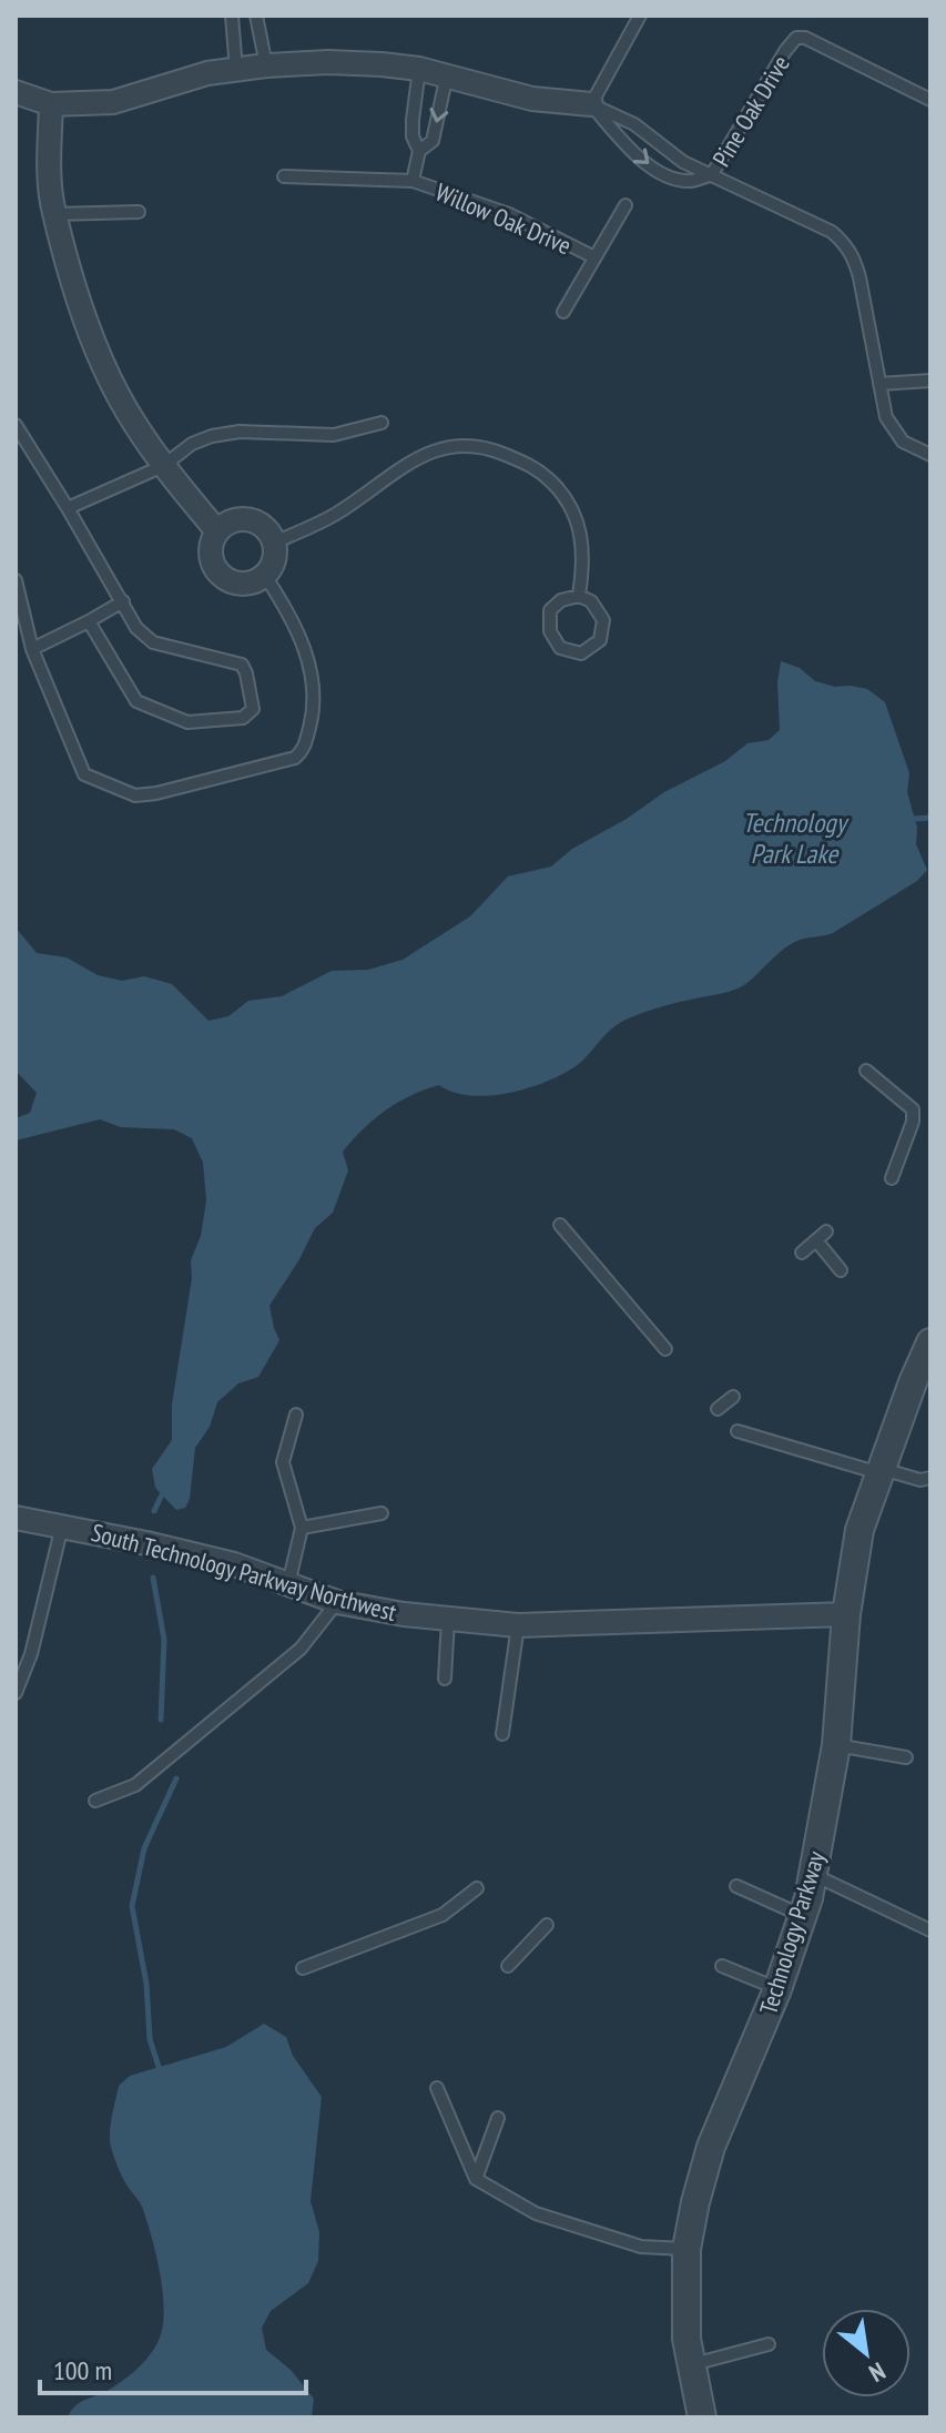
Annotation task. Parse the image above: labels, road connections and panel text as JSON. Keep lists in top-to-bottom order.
{
  "streets": {
    "street": ["South Technology Parkway Northwest", "Technology Parkway"],
    "lane": ["Pine Oak Drive", "Willow Oak Drive"]
  },
  "crossings": [
    ["South Technology Parkway Northwest", "Technology Parkway"]
  ],
  "water": ["Technology Park Lake"],
  "scale_bar": "100 m",
  "north": "bottom right"
}
